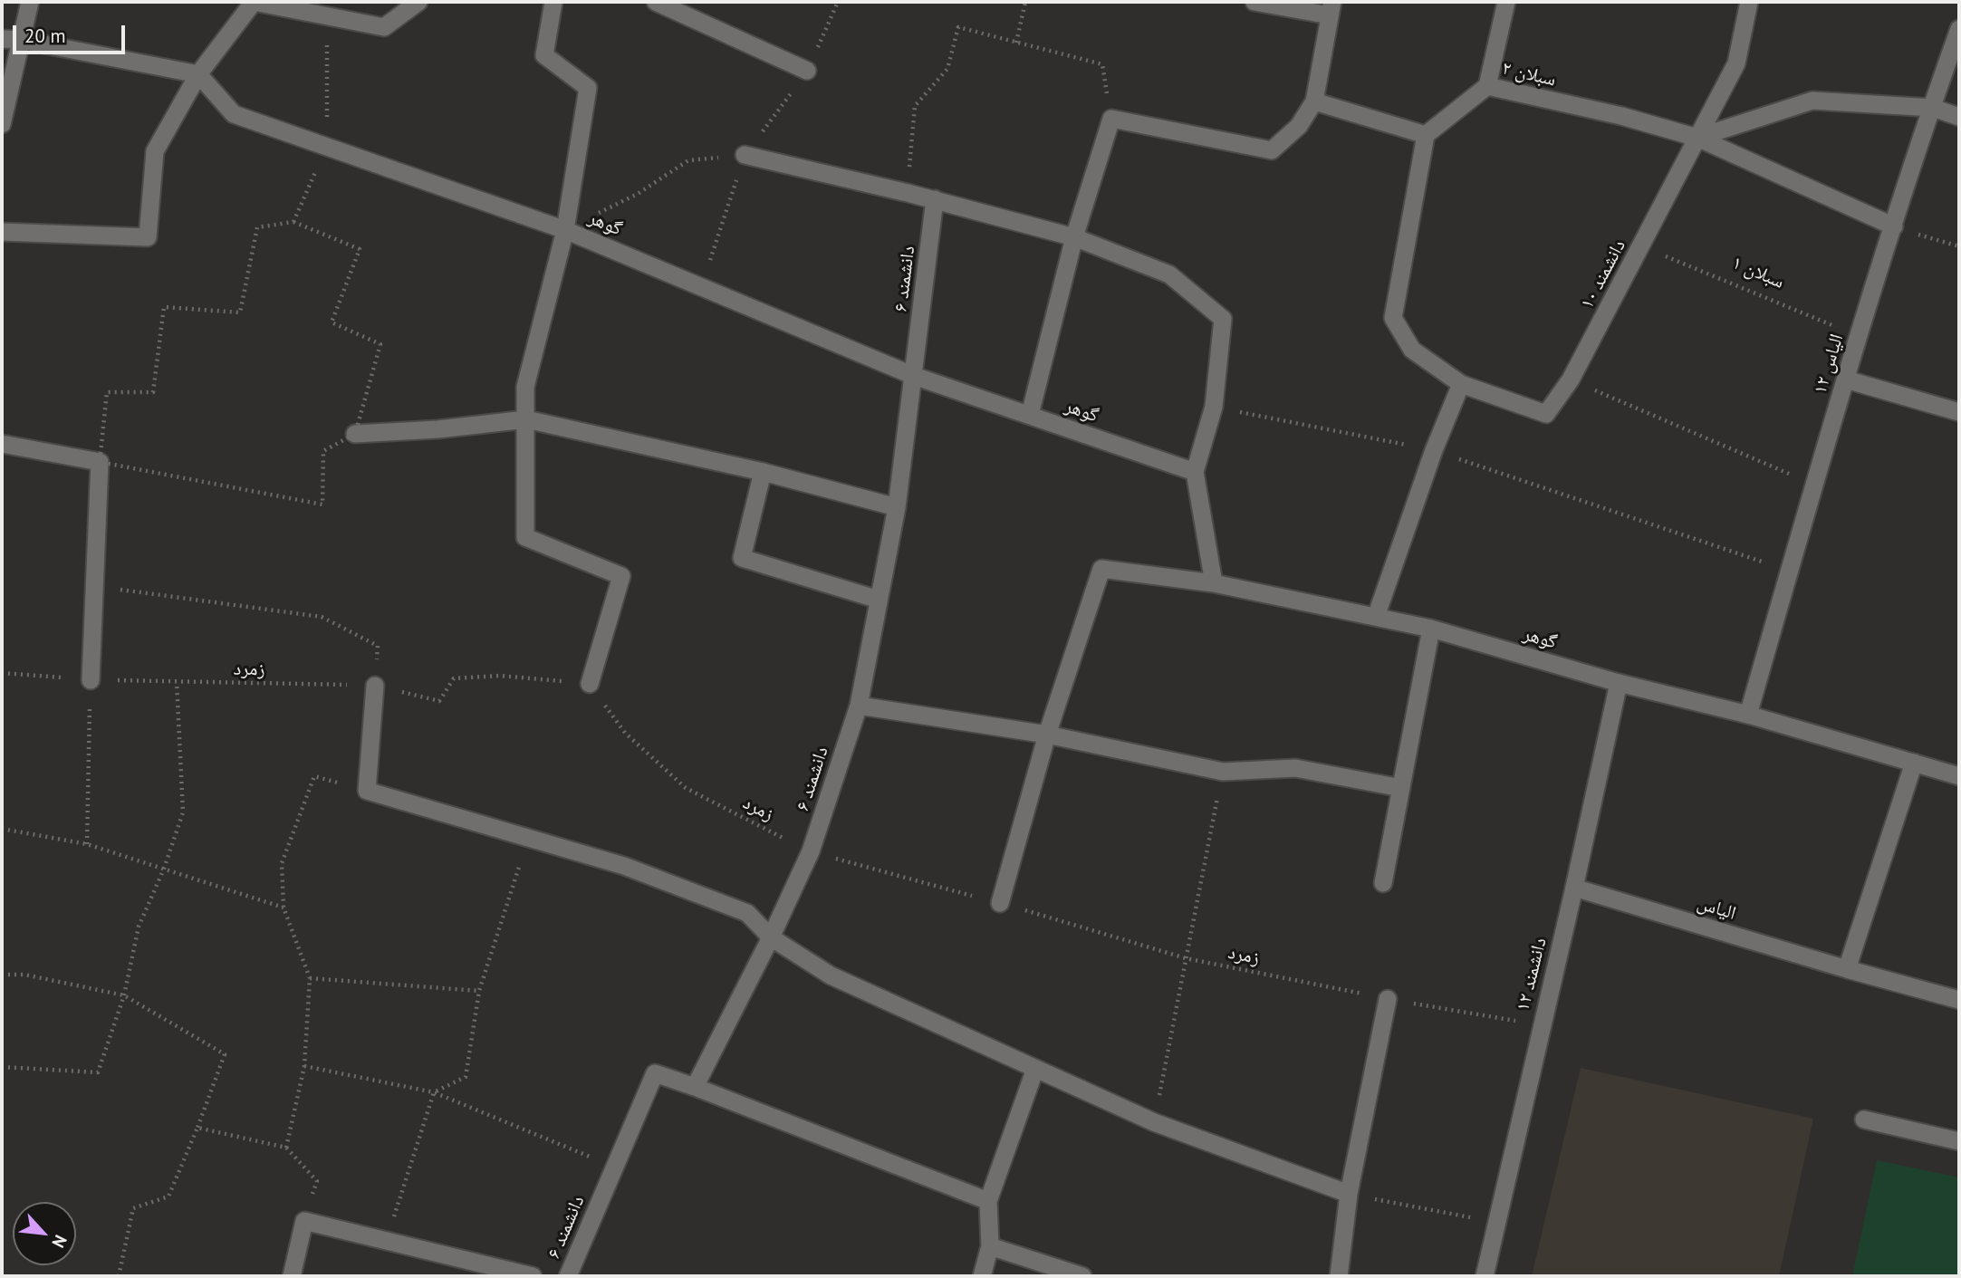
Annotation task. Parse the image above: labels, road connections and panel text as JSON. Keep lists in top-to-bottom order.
{
  "streets": {
    "street": [
      "سبلان ۲",
      "گوهر",
      "دانشمند ۱۰",
      "دانشمند ۶",
      "الیاس ۱۲",
      "الیاس",
      "دانشمند ۱۲"
    ],
    "path": ["سبلان ۱", "زمرد"]
  },
  "crossings": [
    ["سبلان ۲", "دانشمند ۱۰"],
    ["سبلان ۲", "الیاس ۱۲"],
    ["گوهر", "دانشمند ۶"],
    ["گوهر", "الیاس ۱۲"],
    ["گوهر", "دانشمند ۱۲"],
    ["سبلان ۱", "دانشمند ۱۰"],
    ["سبلان ۱", "الیاس ۱۲"],
    ["دانشمند ۶", "زمرد"],
    ["زمرد", "دانشمند ۱۲"],
    ["الیاس", "دانشمند ۱۲"]
  ],
  "scale_bar": "20 m",
  "north": "bottom right"
}
